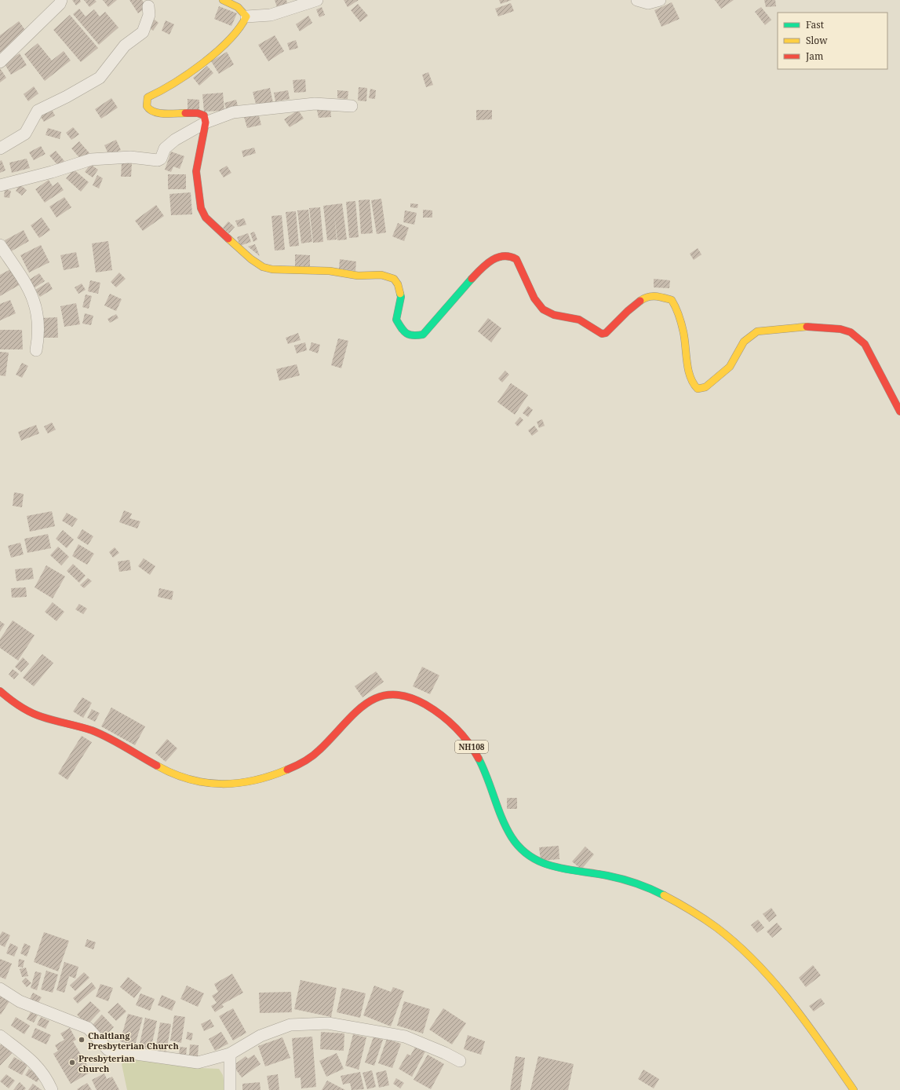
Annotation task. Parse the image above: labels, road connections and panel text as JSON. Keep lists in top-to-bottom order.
{
  "streets": {
    "main road": ["NH108"]
  },
  "places": ["Chaltlang Presbyterian Church", "Presbyterian church"],
  "legend": ["Fast", "Slow", "Jam"]
}
